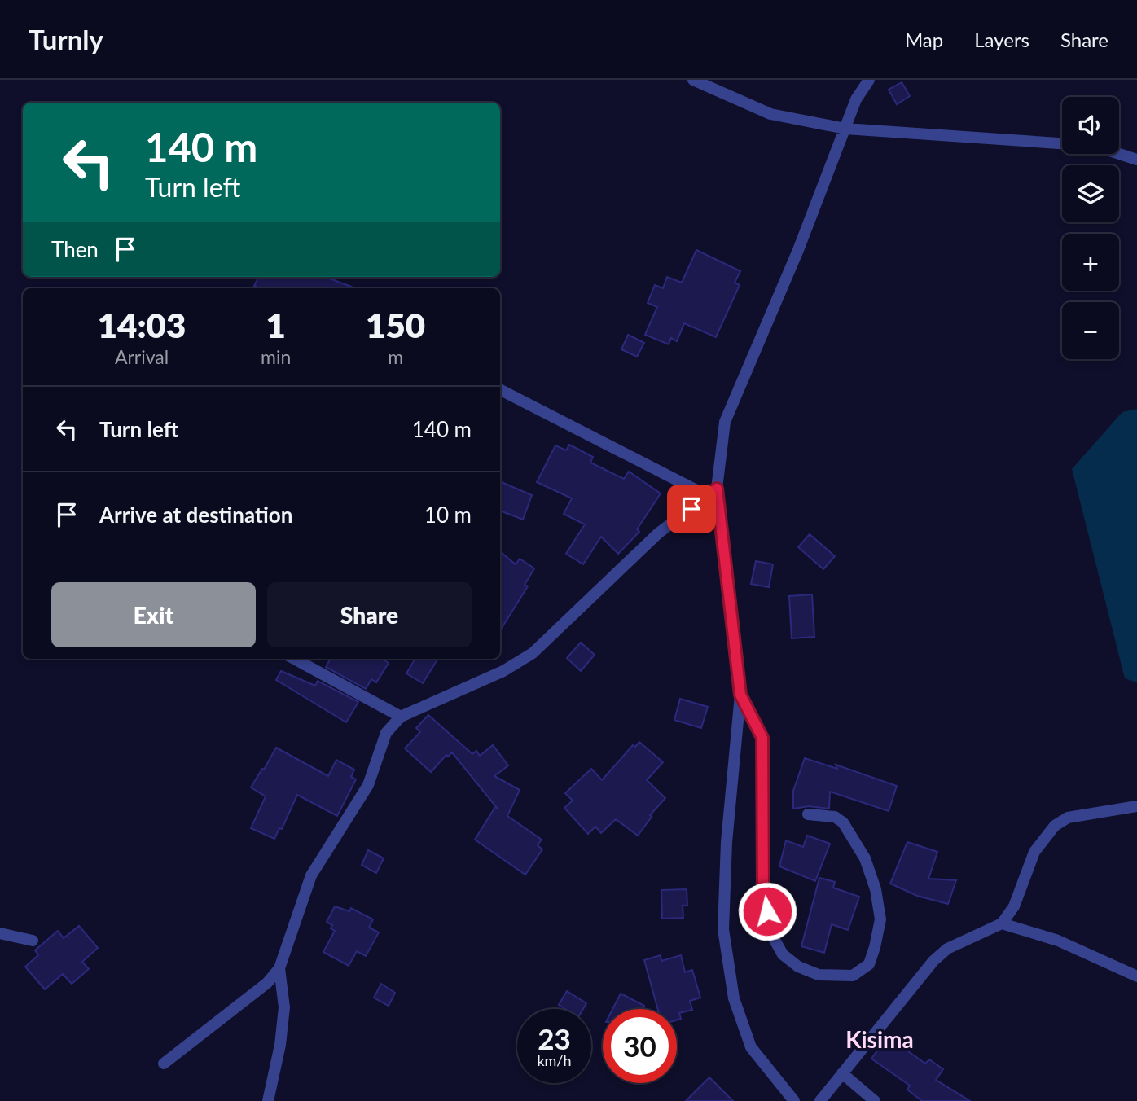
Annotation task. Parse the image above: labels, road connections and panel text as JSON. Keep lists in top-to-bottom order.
{
  "districts": ["Kisima"],
  "page": {
    "header": "Turnly",
    "nav": ["Map", "Layers", "Share"],
    "map_buttons": ["+", "−"],
    "turn": ["140 m", "Turn left"],
    "then": "Then",
    "eta": [
      "14:03",
      "Arrival",
      "1",
      "min",
      "150",
      "m"
    ],
    "list": [
      {
        "name": "Turn left",
        "value": "140 m"
      },
      {
        "name": "Arrive at destination",
        "value": "10 m"
      }
    ],
    "buttons": ["Exit", "Share"],
    "speed": "23 km/h",
    "limit": "30"
  }
}
